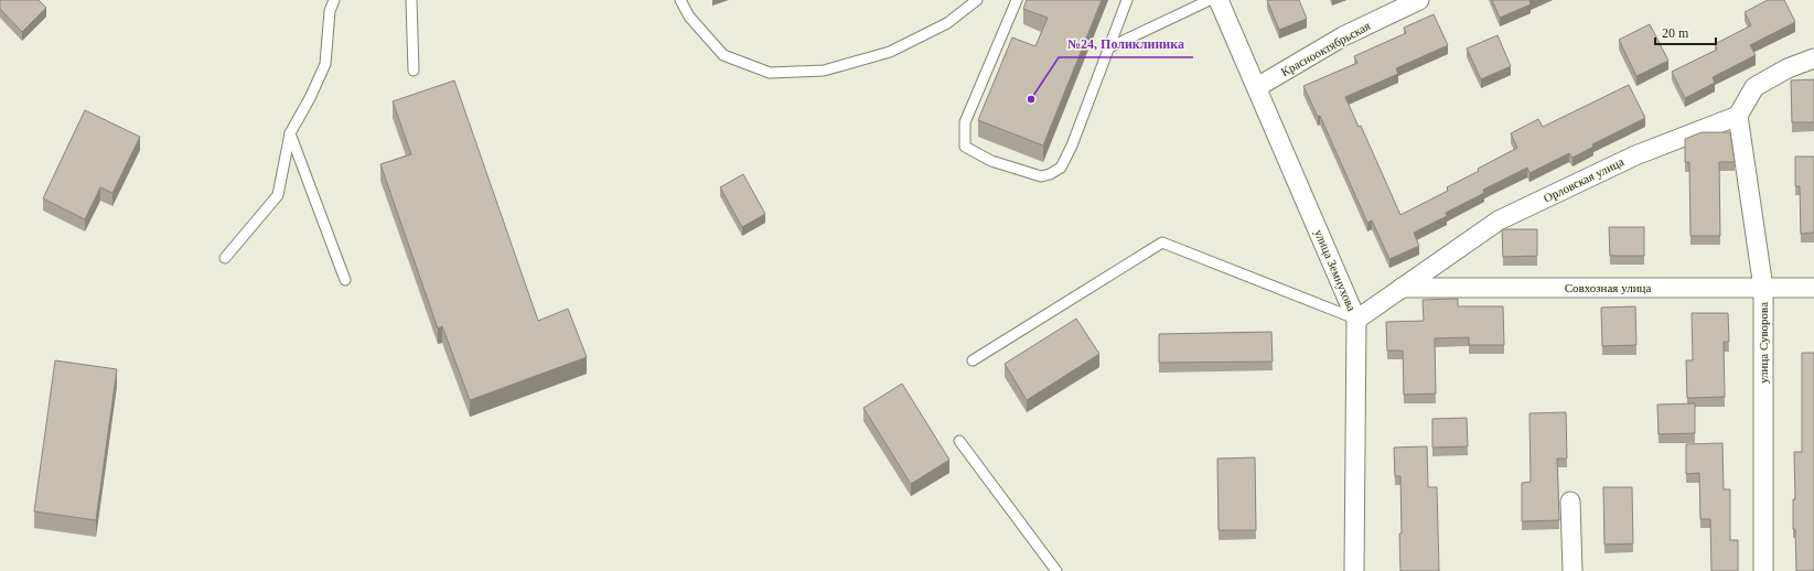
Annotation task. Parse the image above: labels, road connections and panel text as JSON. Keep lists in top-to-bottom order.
{
  "streets": {
    "street": [
      "Краснооктябрьская",
      "Орловская улица",
      "улица Земнухова",
      "Совхозная улица",
      "улица Суворова"
    ]
  },
  "crossings": [
    ["Краснооктябрьская", "улица Земнухова"],
    ["Орловская улица", "улица Земнухова"],
    ["Орловская улица", "Совхозная улица"],
    ["Орловская улица", "улица Суворова"],
    ["Совхозная улица", "улица Суворова"]
  ],
  "places": ["№24, Поликлиника"],
  "scale_bar": "20 m"
}
